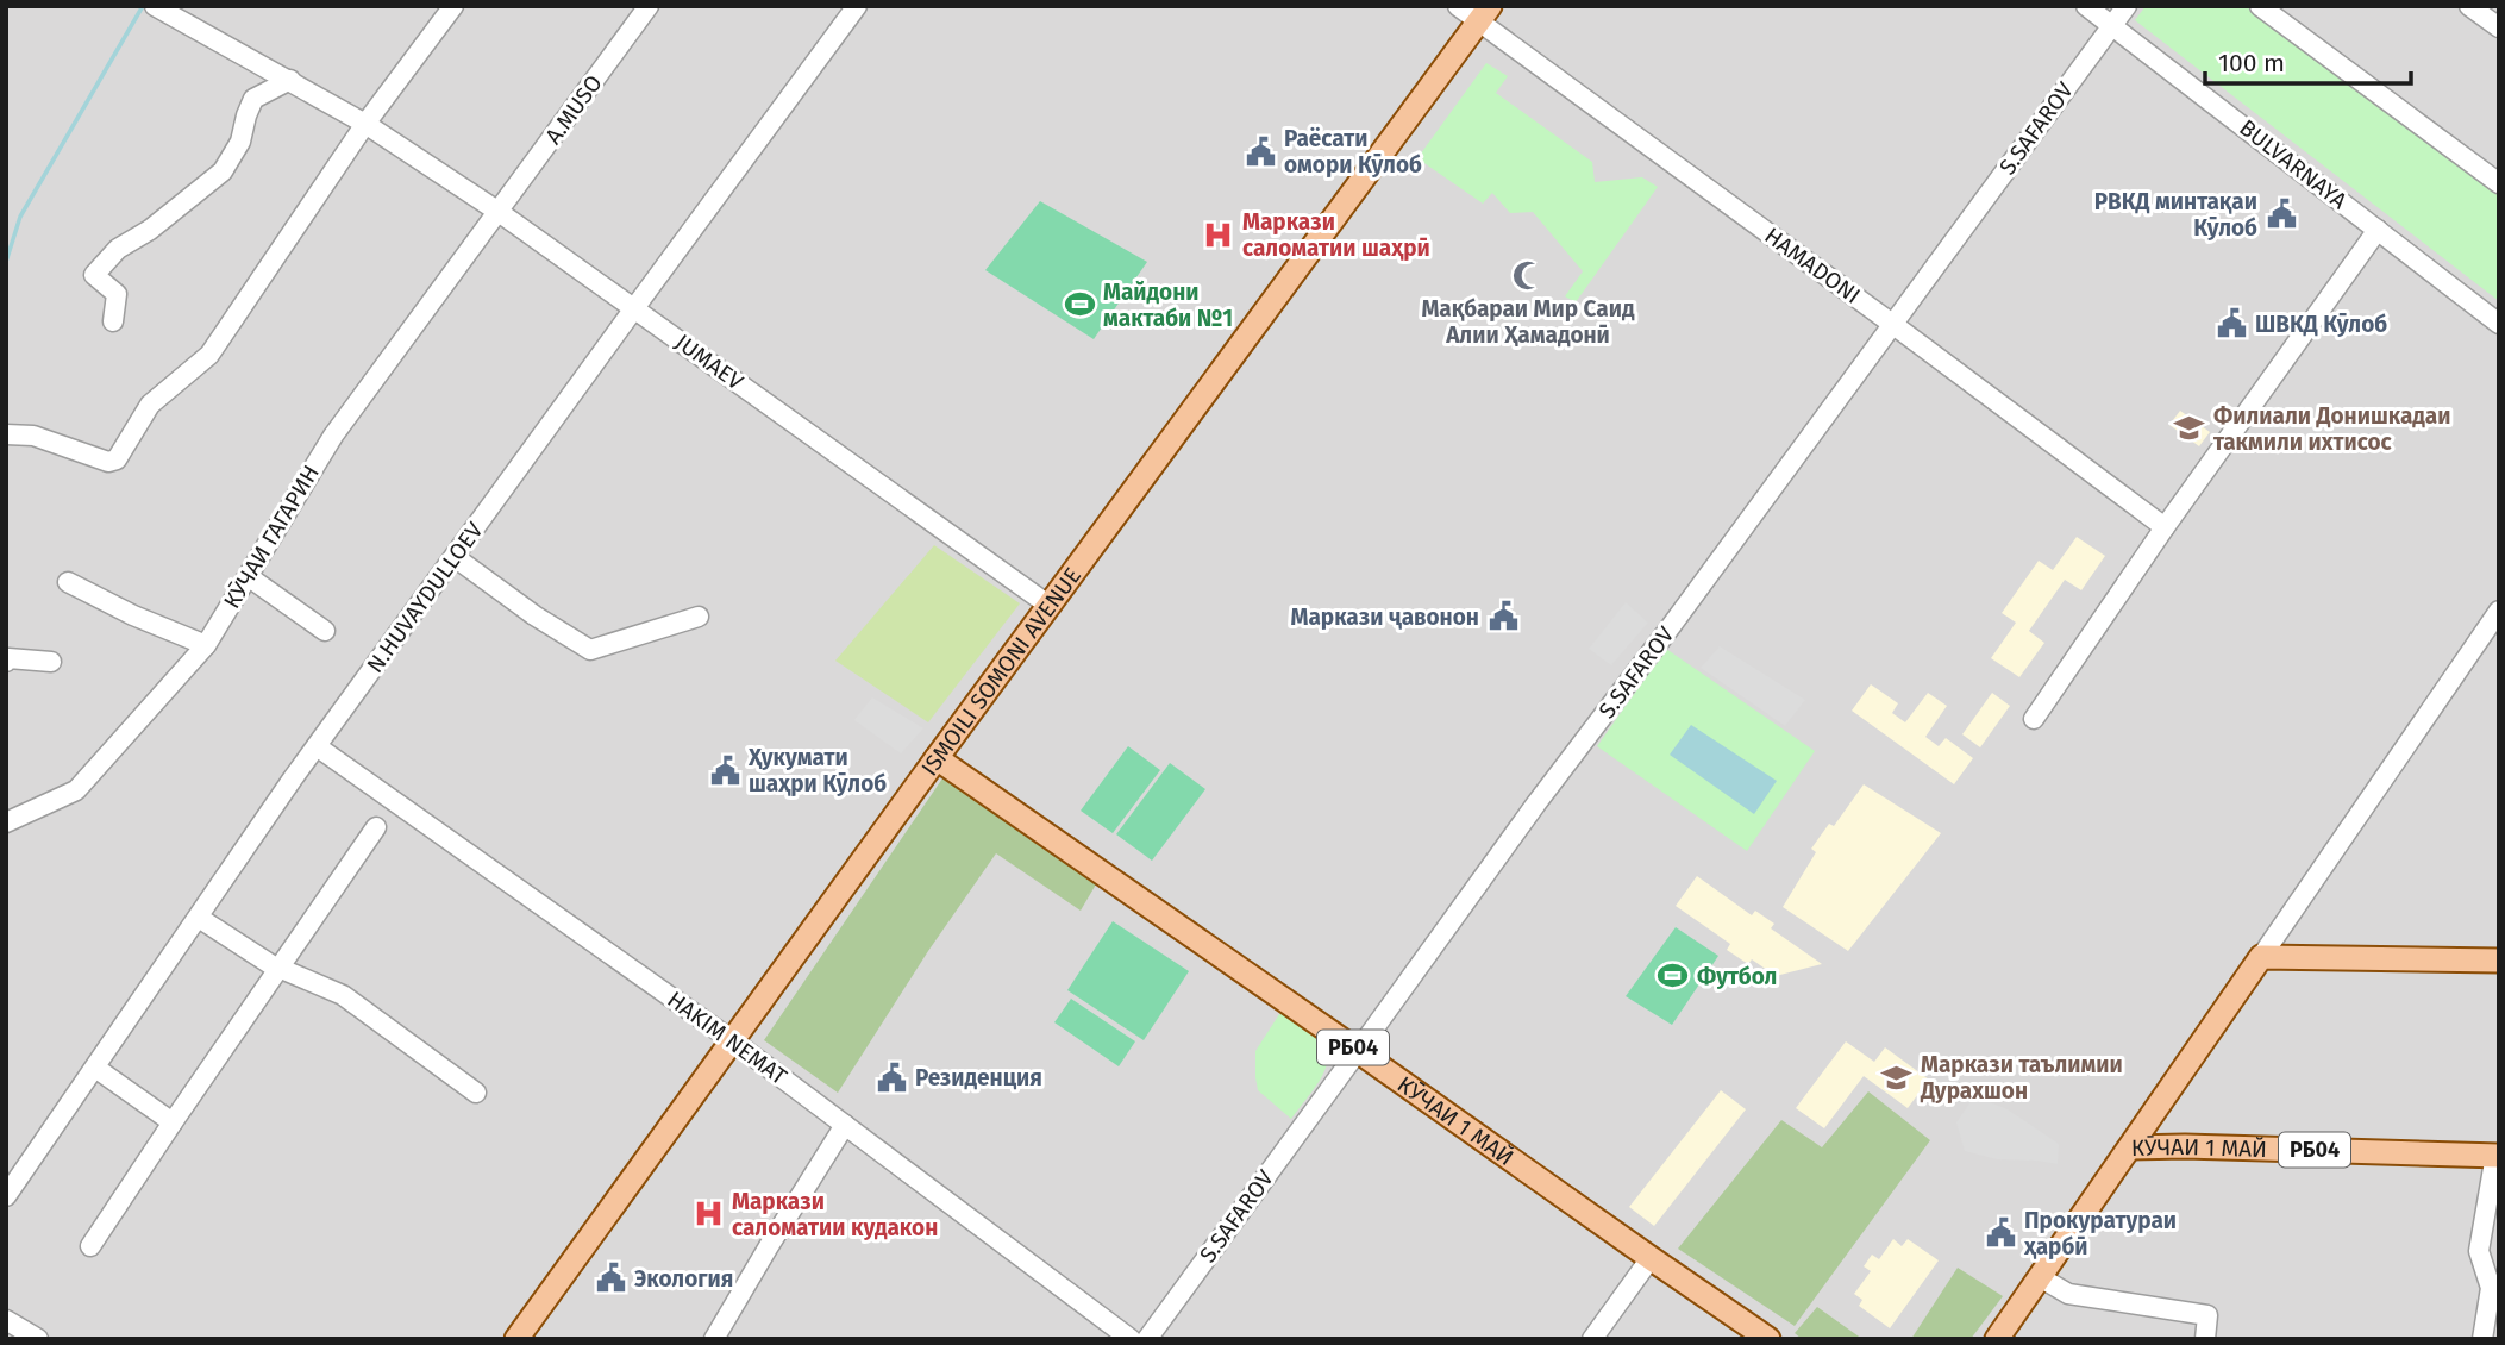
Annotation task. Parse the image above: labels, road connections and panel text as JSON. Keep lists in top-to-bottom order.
{
  "streets": {
    "main road": ["ISMOILI SOMONI AVENUE", "РБ04", "КӮЧАИ 1 МАЙ"],
    "street": [
      "A.MUSO",
      "S.SAFAROV",
      "BULVARNAYA",
      "HAMADONI",
      "JUMAEV",
      "КӮЧАИ ГАГАРИН",
      "N.HUVAYDULLOEV",
      "HAKIM NEMAT"
    ]
  },
  "crossings": [
    ["A.MUSO", "JUMAEV"],
    ["A.MUSO", "КӮЧАИ ГАГАРИН"],
    ["S.SAFAROV", "BULVARNAYA"],
    ["S.SAFAROV", "HAMADONI"],
    ["S.SAFAROV", "КӮЧАИ 1 МАЙ"],
    ["HAMADONI", "ISMOILI SOMONI AVENUE"],
    ["JUMAEV", "КӮЧАИ ГАГАРИН"],
    ["JUMAEV", "N.HUVAYDULLOEV"],
    ["JUMAEV", "ISMOILI SOMONI AVENUE"],
    ["N.HUVAYDULLOEV", "HAKIM NEMAT"],
    ["ISMOILI SOMONI AVENUE", "HAKIM NEMAT"],
    ["ISMOILI SOMONI AVENUE", "КӮЧАИ 1 МАЙ"]
  ],
  "places": {
    "public building": [
      "Раёсати омори Кӯлоб",
      "РВКД минтақаи Кӯлоб",
      "ШВКД Кӯлоб",
      "Маркази ҷавонон",
      "Ҳукумати шаҳри Кӯлоб",
      "Резиденция",
      "Прокуратураи ҳарбӣ",
      "Экология"
    ],
    "hospital": ["Маркази саломатии шаҳрӣ", "Маркази саломатии кудакон"],
    "mosque": ["Мақбараи Мир Саид Алии Ҳамадонӣ"],
    "sports": ["Майдони мактаби №1", "Футбол"],
    "school or university": ["Филиали Донишкадаи такмили ихтисос", "Маркази таълимии Дурахшон"]
  },
  "scale_bar": "100 m"
}
